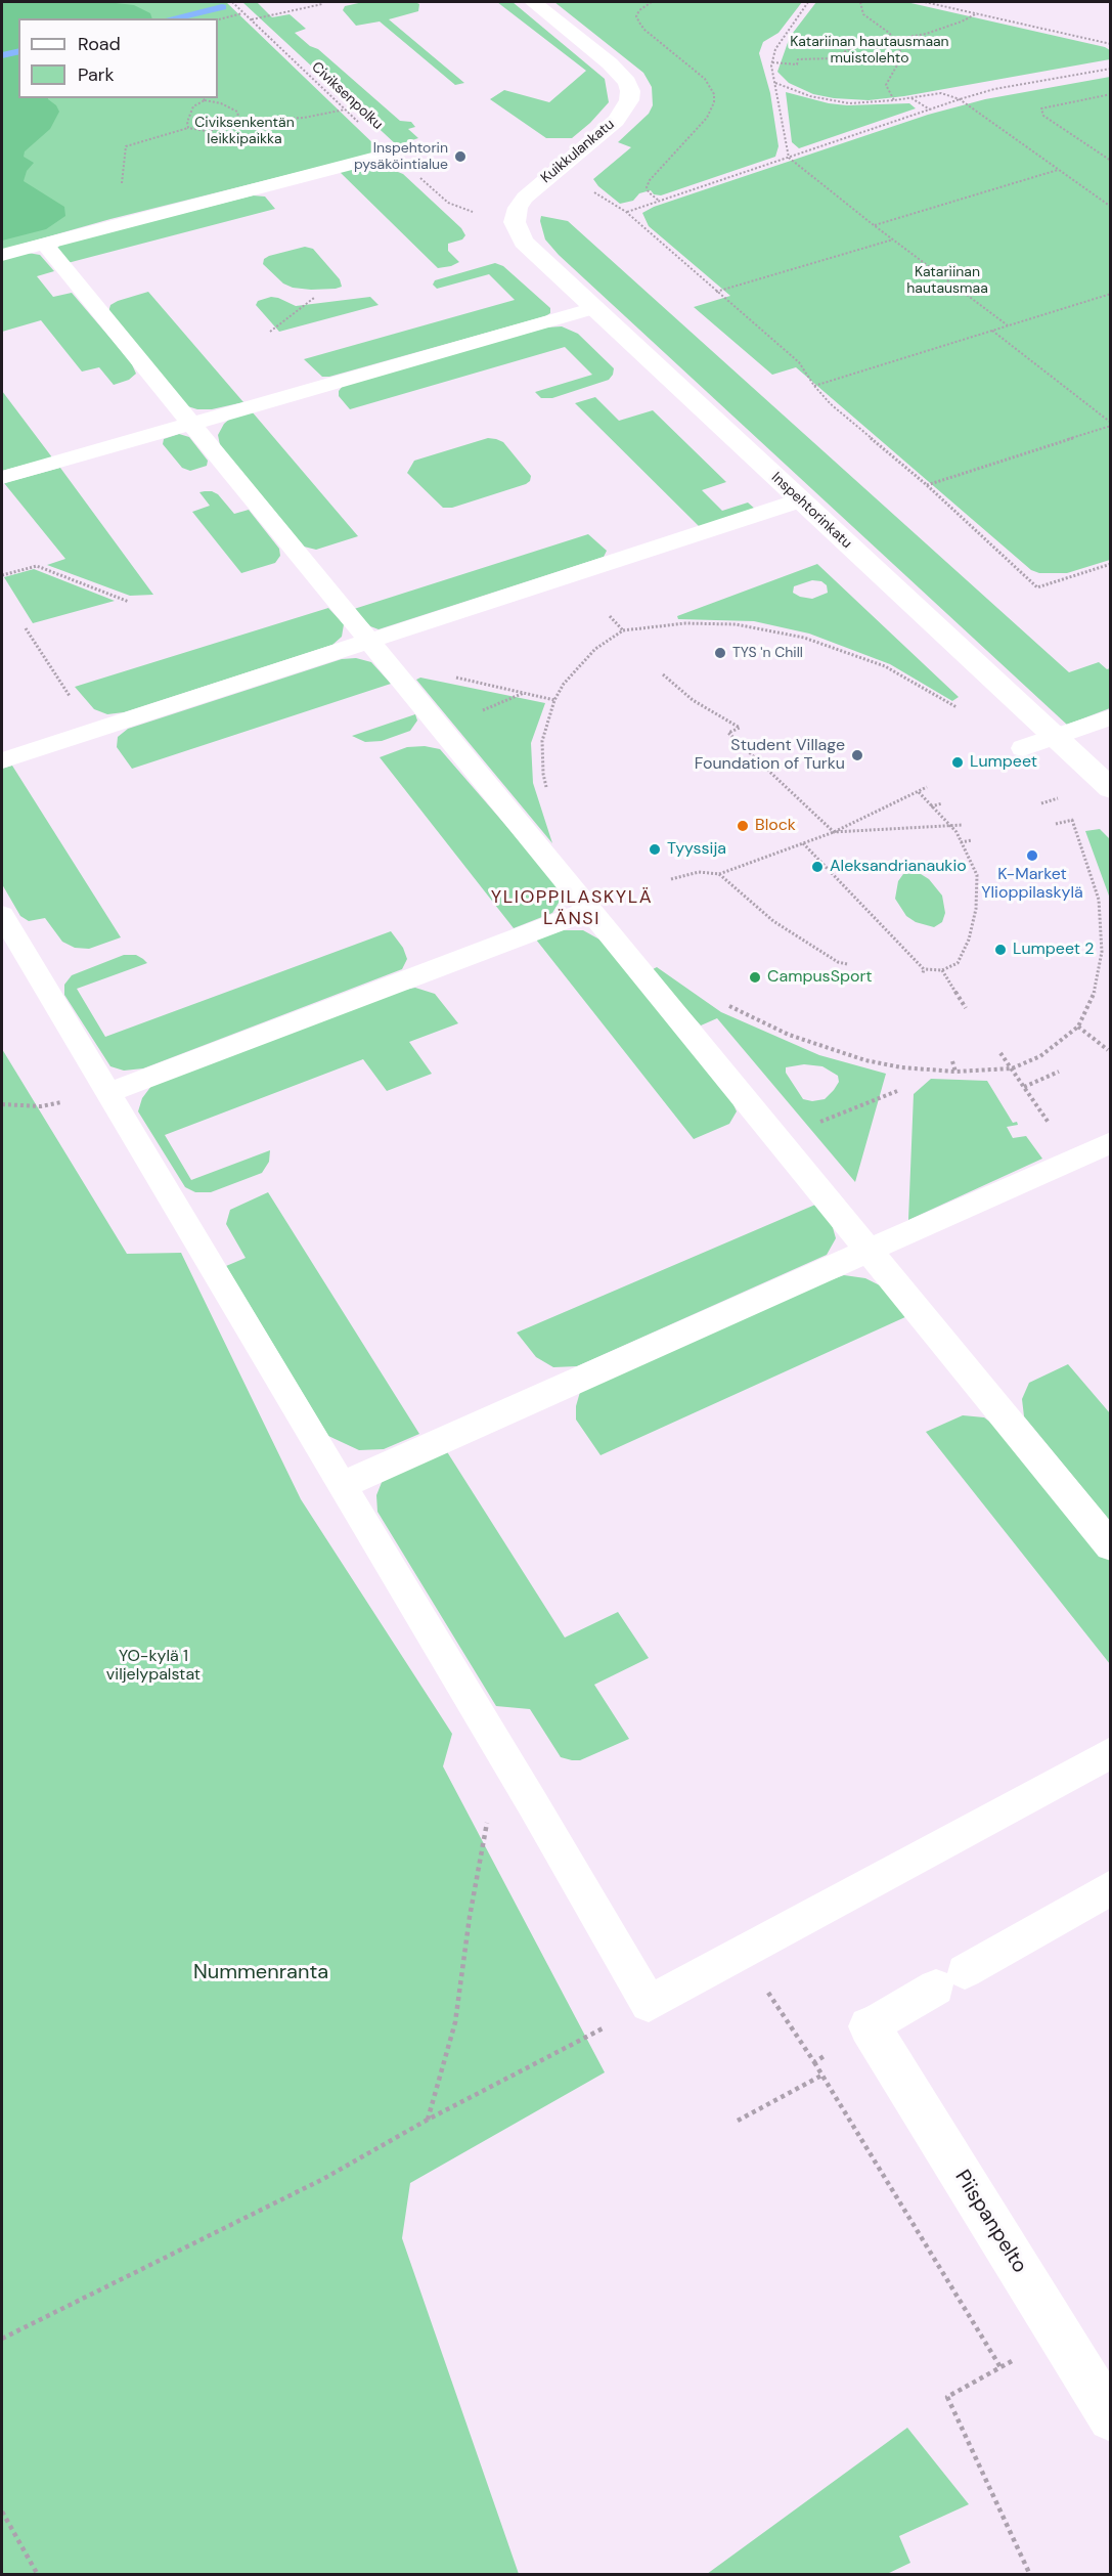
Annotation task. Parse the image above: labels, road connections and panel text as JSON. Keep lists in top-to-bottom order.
{
  "streets": {
    "street": ["Kuikkulankatu", "Inspehtorinkatu", "Piispanpelto"],
    "path": ["Civiksenpolku"]
  },
  "crossings": [
    ["Kuikkulankatu", "Inspehtorinkatu"]
  ],
  "districts": ["YLIOPPILASKYLÄ LÄNSI"],
  "parks": [
    "Katariinan hautausmaan muistolehto",
    "Civiksenkentän leikkipaikka",
    "Katariinan hautausmaa",
    "YO-kylä 1 viljelypalstat",
    "Nummenranta"
  ],
  "places": [
    "Inspehtorin pysäköintialue",
    "TYS 'n Chill",
    "Student Village Foundation of Turku",
    "Lumpeet",
    "Block",
    "Tyyssija",
    "K-Market Ylioppilaskylä",
    "Aleksandrianaukio",
    "Lumpeet 2",
    "CampusSport"
  ],
  "legend": ["Road", "Park"]
}
